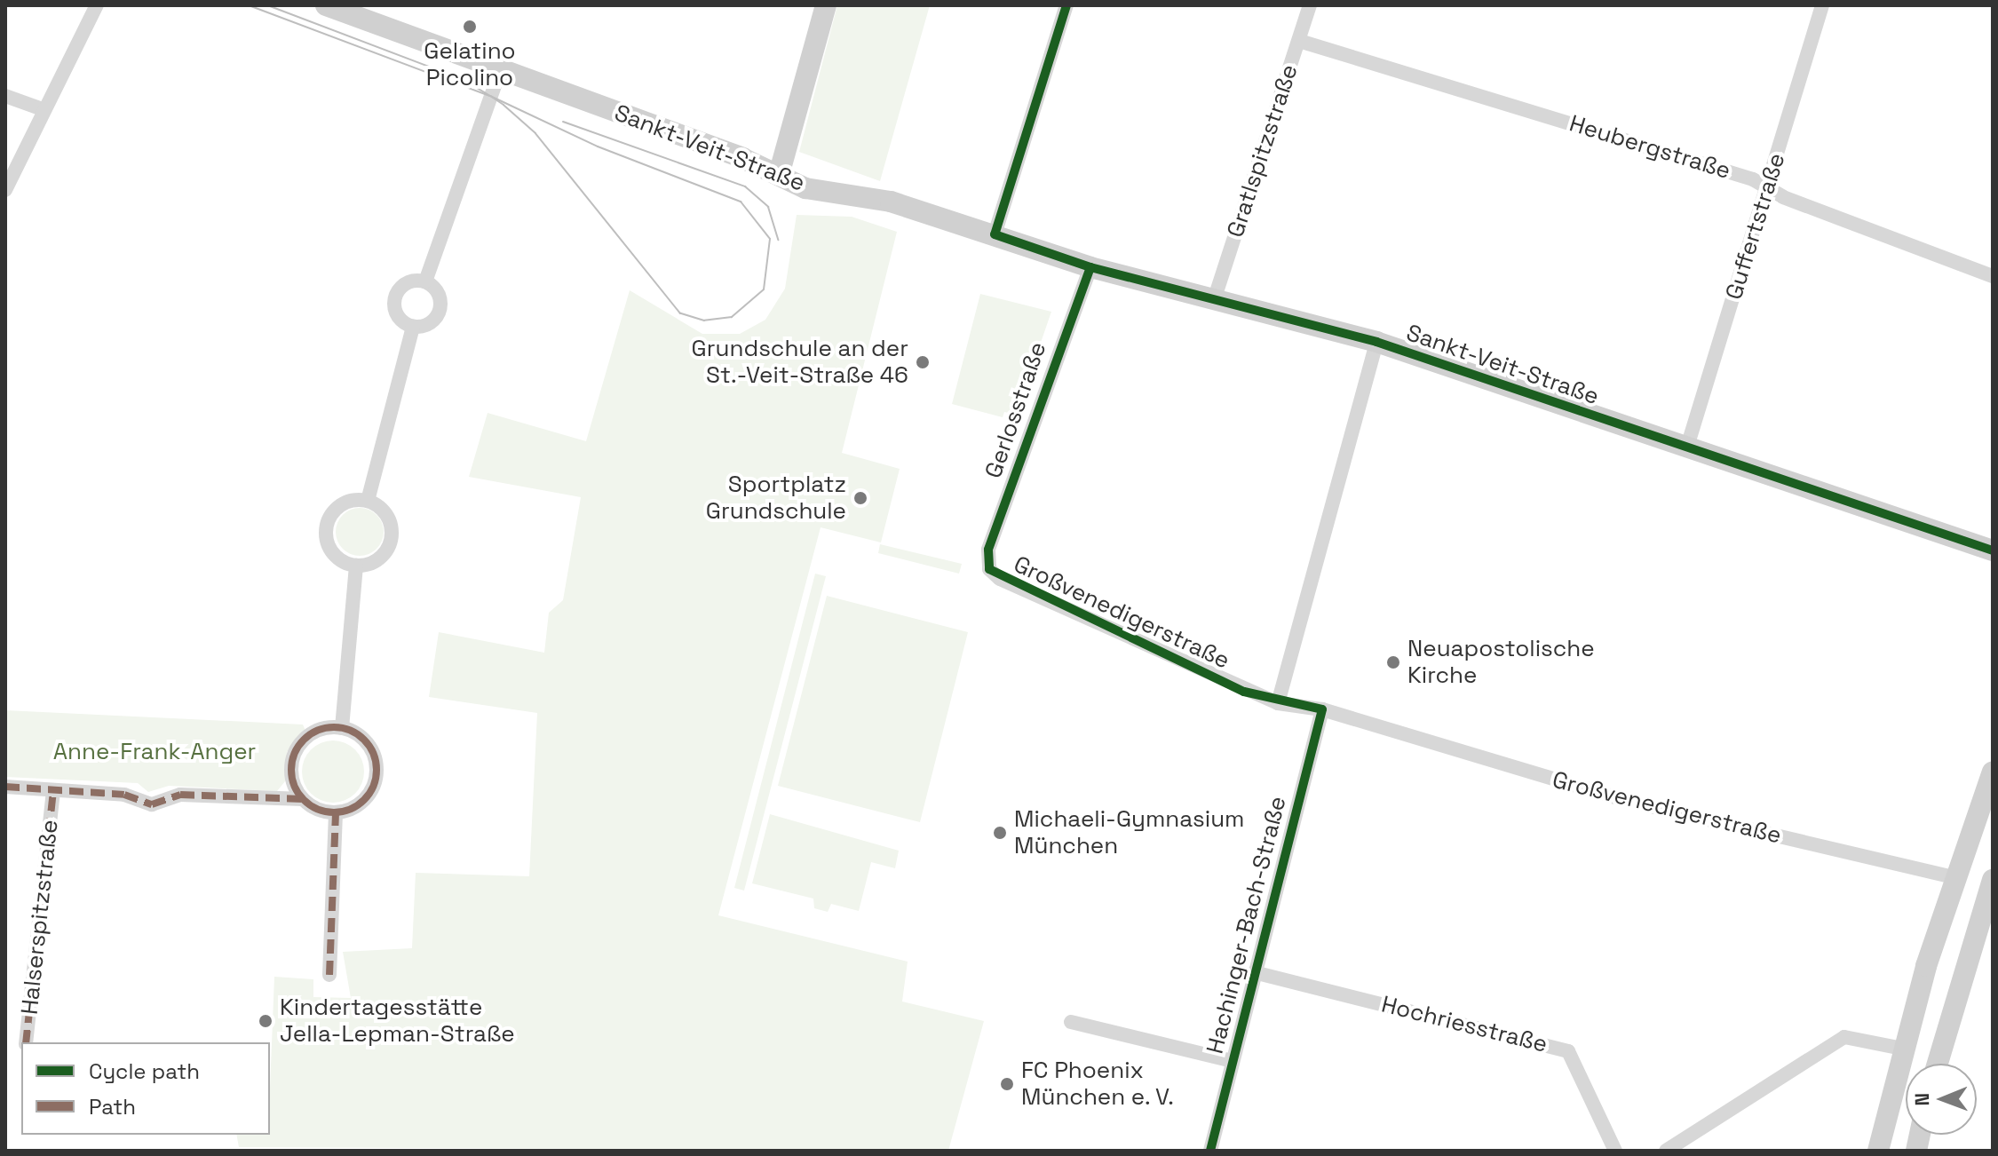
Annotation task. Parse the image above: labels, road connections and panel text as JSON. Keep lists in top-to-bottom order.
{
  "streets": {
    "street": [
      "Heubergstraße",
      "Sankt-Veit-Straße",
      "Gratlspitzstraße",
      "Guffertstraße",
      "Gerlosstraße",
      "Großvenedigerstraße",
      "Halserspitzstraße",
      "Hachinger-Bach-Straße",
      "Hochriesstraße"
    ]
  },
  "crossings": [
    ["Heubergstraße", "Gratlspitzstraße"],
    ["Heubergstraße", "Guffertstraße"],
    ["Sankt-Veit-Straße", "Gratlspitzstraße"],
    ["Sankt-Veit-Straße", "Guffertstraße"],
    ["Sankt-Veit-Straße", "Gerlosstraße"],
    ["Gerlosstraße", "Großvenedigerstraße"],
    ["Großvenedigerstraße", "Hachinger-Bach-Straße"],
    ["Hachinger-Bach-Straße", "Hochriesstraße"]
  ],
  "parks": ["Anne-Frank-Anger"],
  "places": [
    "Gelatino Picolino",
    "Grundschule an der St.-Veit-Straße 46",
    "Sportplatz Grundschule",
    "Neuapostolische Kirche",
    "Michaeli-Gymnasium München",
    "Kindertagesstätte Jella-Lepman-Straße",
    "FC Phoenix München e. V."
  ],
  "legend": ["Cycle path", "Path"],
  "north": "left"
}
